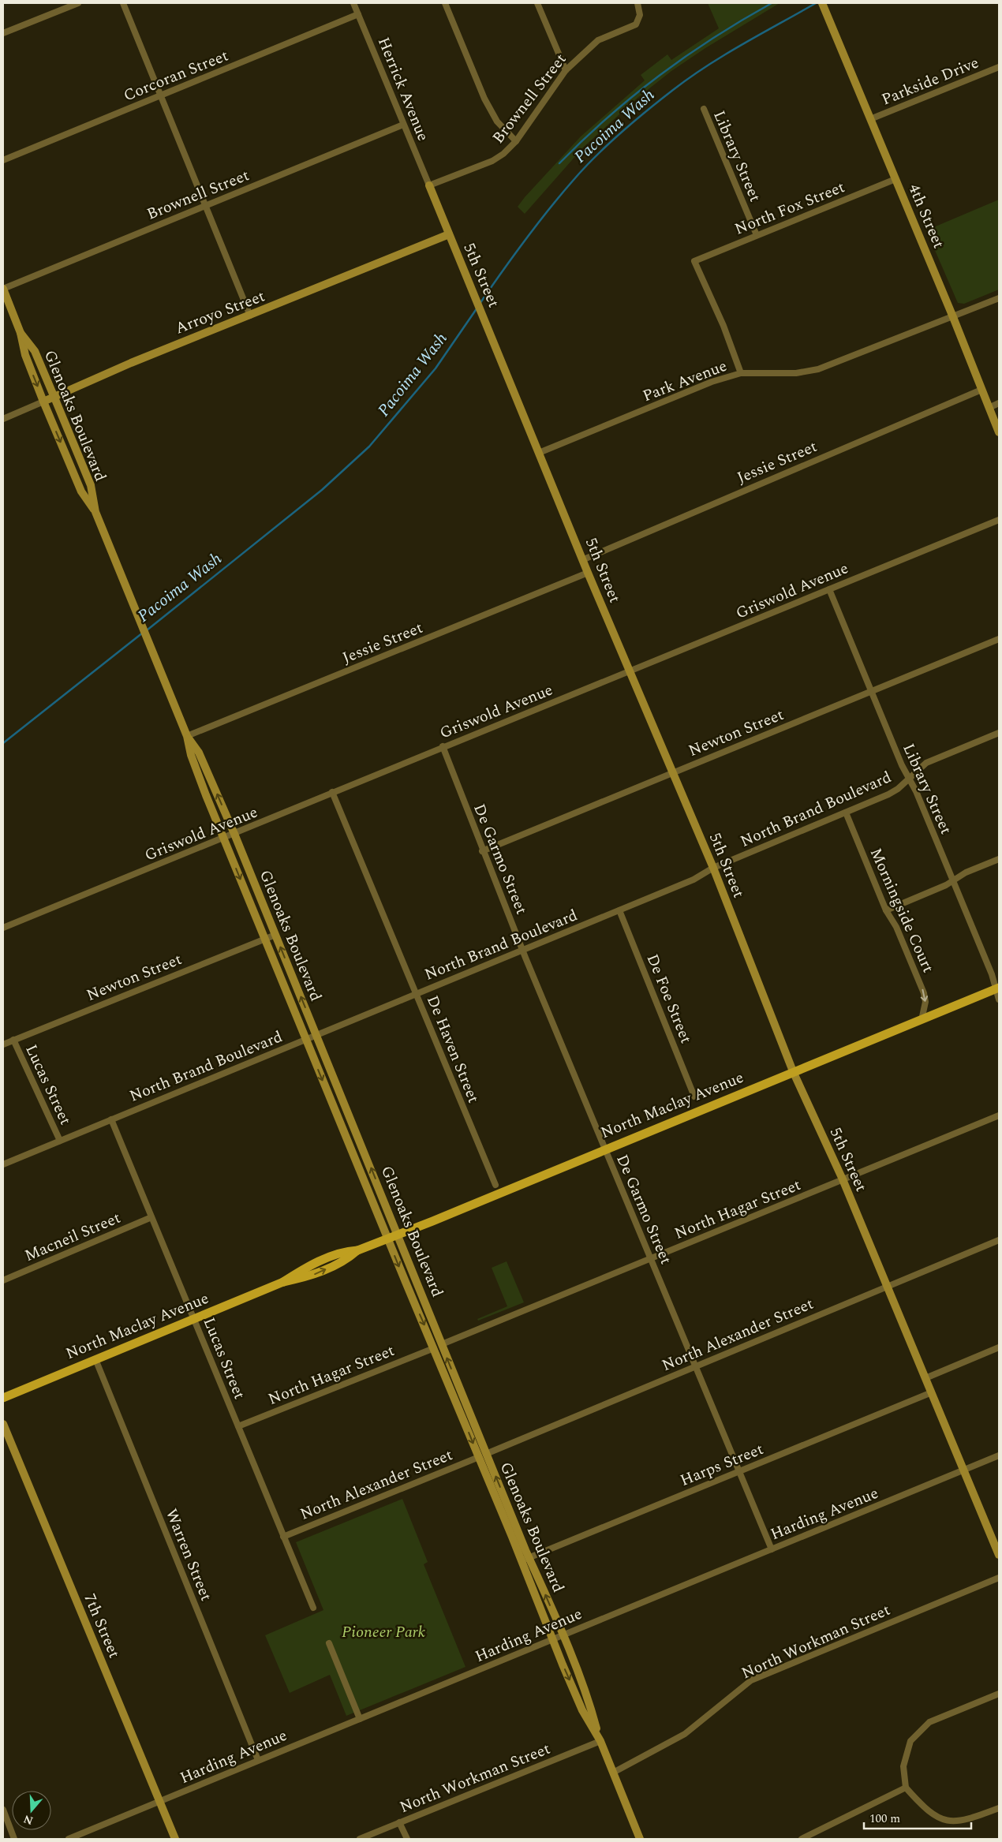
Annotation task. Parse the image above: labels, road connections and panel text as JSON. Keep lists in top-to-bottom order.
{
  "streets": {
    "main road": ["North Maclay Avenue"],
    "street": [
      "Corcoran Street",
      "Parkside Drive",
      "Herrick Avenue",
      "Brownell Street",
      "Library Street",
      "North Fox Street",
      "4th Street",
      "5th Street",
      "Arroyo Street",
      "Park Avenue",
      "Glenoaks Boulevard",
      "Jessie Street",
      "Griswold Avenue",
      "Newton Street",
      "North Brand Boulevard",
      "De Garmo Street",
      "Morningside Court",
      "De Foe Street",
      "De Haven Street",
      "Lucas Street",
      "North Hagar Street",
      "Macneil Street",
      "North Alexander Street",
      "Harps Street",
      "Harding Avenue",
      "Warren Street",
      "7th Street",
      "North Workman Street"
    ]
  },
  "crossings": [
    ["Corcoran Street", "Herrick Avenue"],
    ["Parkside Drive", "4th Street"],
    ["Herrick Avenue", "Brownell Street"],
    ["Herrick Avenue", "5th Street"],
    ["Brownell Street", "5th Street"],
    ["Brownell Street", "Glenoaks Boulevard"],
    ["Library Street", "North Fox Street"],
    ["Library Street", "Griswold Avenue"],
    ["Library Street", "Newton Street"],
    ["Library Street", "North Brand Boulevard"],
    ["Library Street", "North Maclay Avenue"],
    ["North Fox Street", "4th Street"],
    ["North Fox Street", "Park Avenue"],
    ["4th Street", "Park Avenue"],
    ["4th Street", "Jessie Street"],
    ["5th Street", "Arroyo Street"],
    ["5th Street", "Park Avenue"],
    ["5th Street", "Jessie Street"],
    ["5th Street", "Griswold Avenue"],
    ["5th Street", "Newton Street"],
    ["5th Street", "North Brand Boulevard"],
    ["5th Street", "North Maclay Avenue"],
    ["5th Street", "North Hagar Street"],
    ["5th Street", "North Alexander Street"],
    ["5th Street", "Harps Street"],
    ["5th Street", "Harding Avenue"],
    ["Arroyo Street", "Glenoaks Boulevard"],
    ["Glenoaks Boulevard", "Jessie Street"],
    ["Glenoaks Boulevard", "Griswold Avenue"],
    ["Glenoaks Boulevard", "Newton Street"],
    ["Glenoaks Boulevard", "North Brand Boulevard"],
    ["Glenoaks Boulevard", "North Maclay Avenue"],
    ["Glenoaks Boulevard", "North Hagar Street"],
    ["Glenoaks Boulevard", "North Alexander Street"],
    ["Glenoaks Boulevard", "Harps Street"],
    ["Glenoaks Boulevard", "Harding Avenue"],
    ["Glenoaks Boulevard", "North Workman Street"],
    ["Griswold Avenue", "De Garmo Street"],
    ["Griswold Avenue", "De Haven Street"],
    ["Newton Street", "De Garmo Street"],
    ["Newton Street", "Lucas Street"],
    ["North Brand Boulevard", "De Garmo Street"],
    ["North Brand Boulevard", "Morningside Court"],
    ["North Brand Boulevard", "De Foe Street"],
    ["North Brand Boulevard", "De Haven Street"],
    ["North Brand Boulevard", "Lucas Street"],
    ["De Garmo Street", "North Maclay Avenue"],
    ["De Garmo Street", "North Hagar Street"],
    ["De Garmo Street", "North Alexander Street"],
    ["De Garmo Street", "Harps Street"],
    ["De Garmo Street", "Harding Avenue"],
    ["Morningside Court", "North Maclay Avenue"],
    ["Lucas Street", "North Maclay Avenue"],
    ["Lucas Street", "North Hagar Street"],
    ["Lucas Street", "Macneil Street"],
    ["Lucas Street", "North Alexander Street"],
    ["North Maclay Avenue", "Warren Street"],
    ["Harding Avenue", "Warren Street"],
    ["Harding Avenue", "7th Street"]
  ],
  "one_way": ["Morningside Court"],
  "water": ["Pacoima Wash"],
  "parks": ["Pioneer Park"],
  "scale_bar": "100 m",
  "north": "bottom"
}
